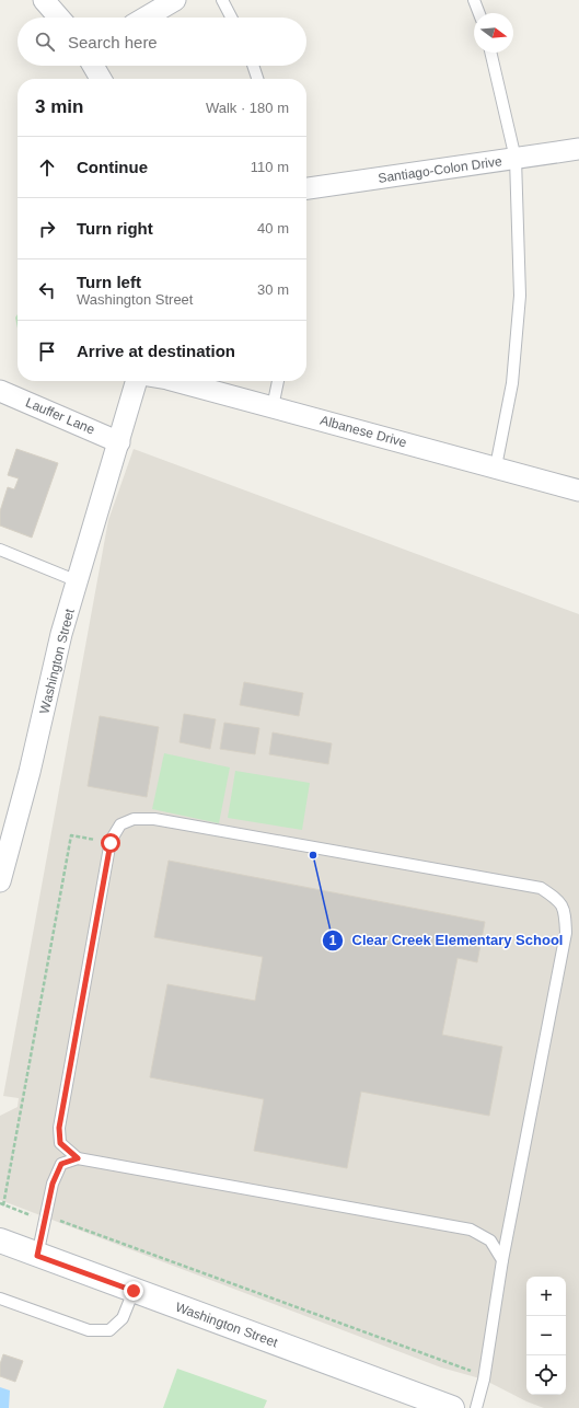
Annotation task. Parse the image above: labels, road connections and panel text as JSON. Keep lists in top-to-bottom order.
{
  "streets": {
    "street": [
      "Santiago-Colon Drive",
      "Lauffer Lane",
      "Albanese Drive",
      "Washington Street"
    ]
  },
  "crossings": [
    ["Lauffer Lane", "Washington Street"]
  ],
  "places": ["Clear Creek Elementary School"],
  "north": "right",
  "page": {
    "search": "Search here",
    "heading": ["3 min", "Walk · 180 m"],
    "list": [
      ["Continue", "110 m"],
      ["Turn right", "40 m"],
      ["Turn left", "Washington Street", "30 m"],
      "Arrive at destination"
    ],
    "map_buttons": ["+", "−"]
  }
}
